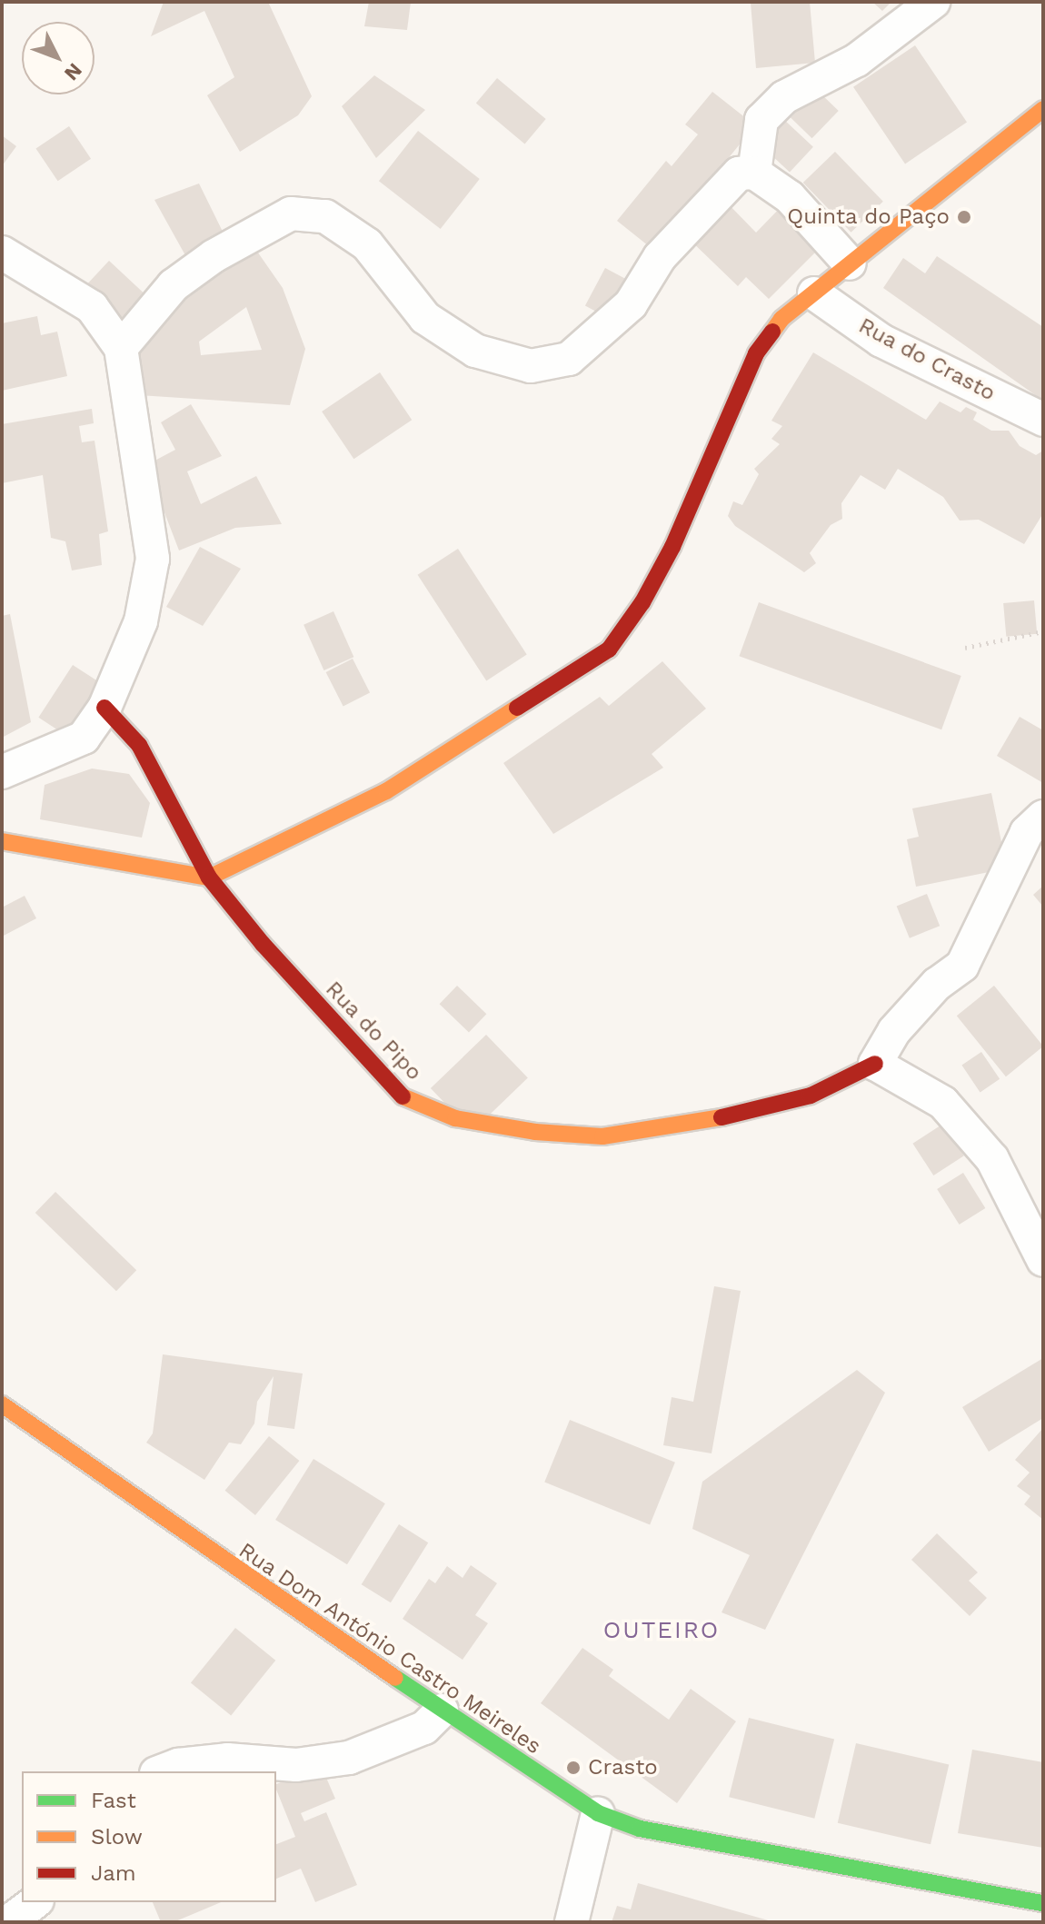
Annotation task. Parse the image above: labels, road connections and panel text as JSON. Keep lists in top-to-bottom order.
{
  "streets": {
    "street": ["Rua do Crasto", "Rua do Pipo", "Rua Dom António Castro Meireles"]
  },
  "districts": ["OUTEIRO"],
  "places": ["Quinta do Paço", "Crasto"],
  "legend": ["Fast", "Slow", "Jam"],
  "north": "bottom right"
}
